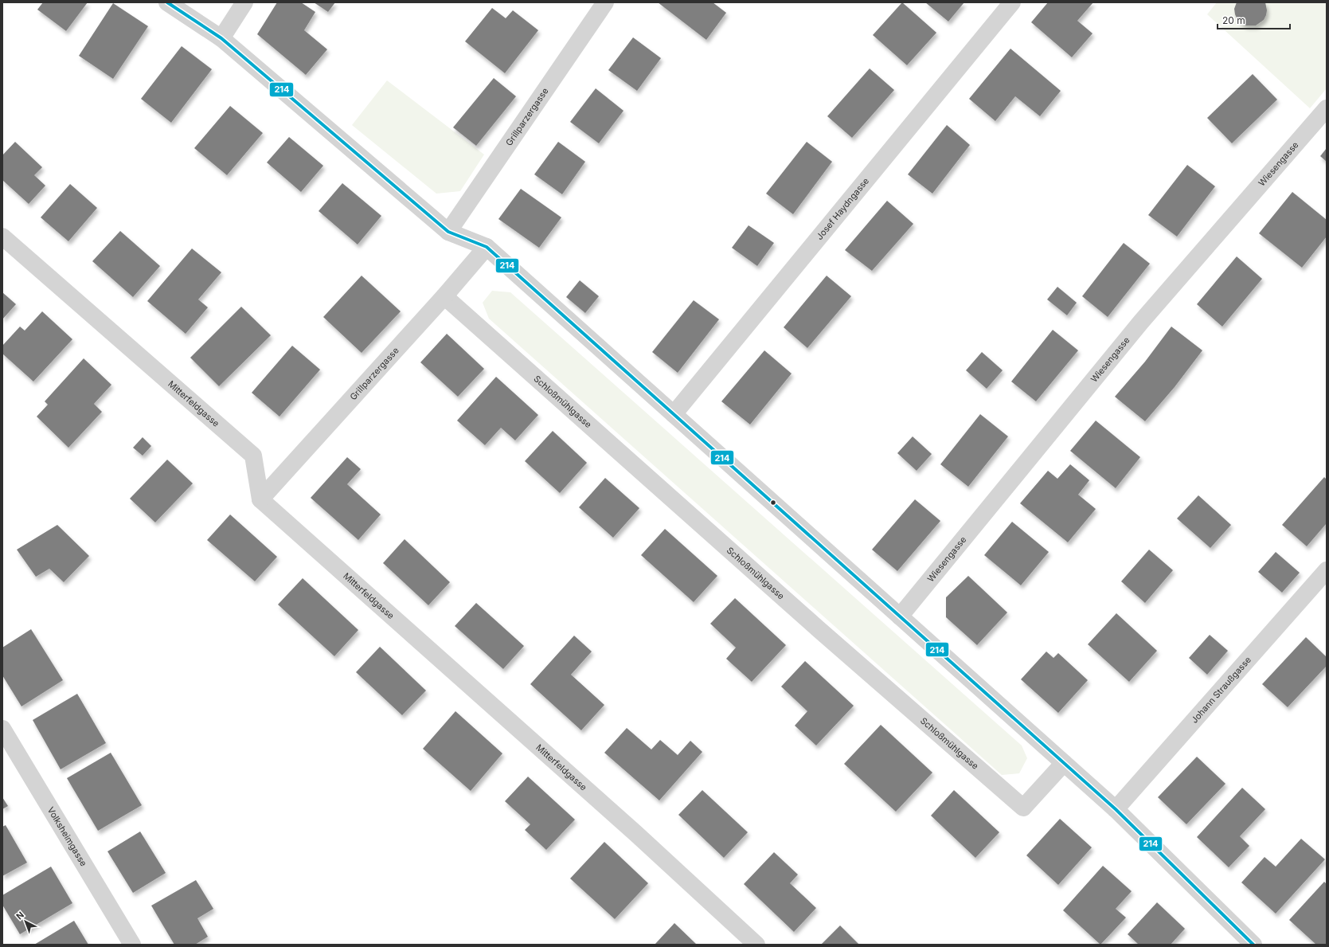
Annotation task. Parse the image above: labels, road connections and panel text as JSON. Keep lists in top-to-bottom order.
{
  "streets": {
    "street": [
      "Grillparzergasse",
      "Wiesengasse",
      "Josef Haydngasse",
      "Schloßmühlgasse",
      "Mitterfeldgasse",
      "Johann Straußgasse",
      "Volksheimgasse"
    ]
  },
  "crossings": [
    ["Grillparzergasse", "Schloßmühlgasse"],
    ["Grillparzergasse", "Mitterfeldgasse"]
  ],
  "lines": ["transit line 214"],
  "scale_bar": "20 m",
  "north": "top left"
}
